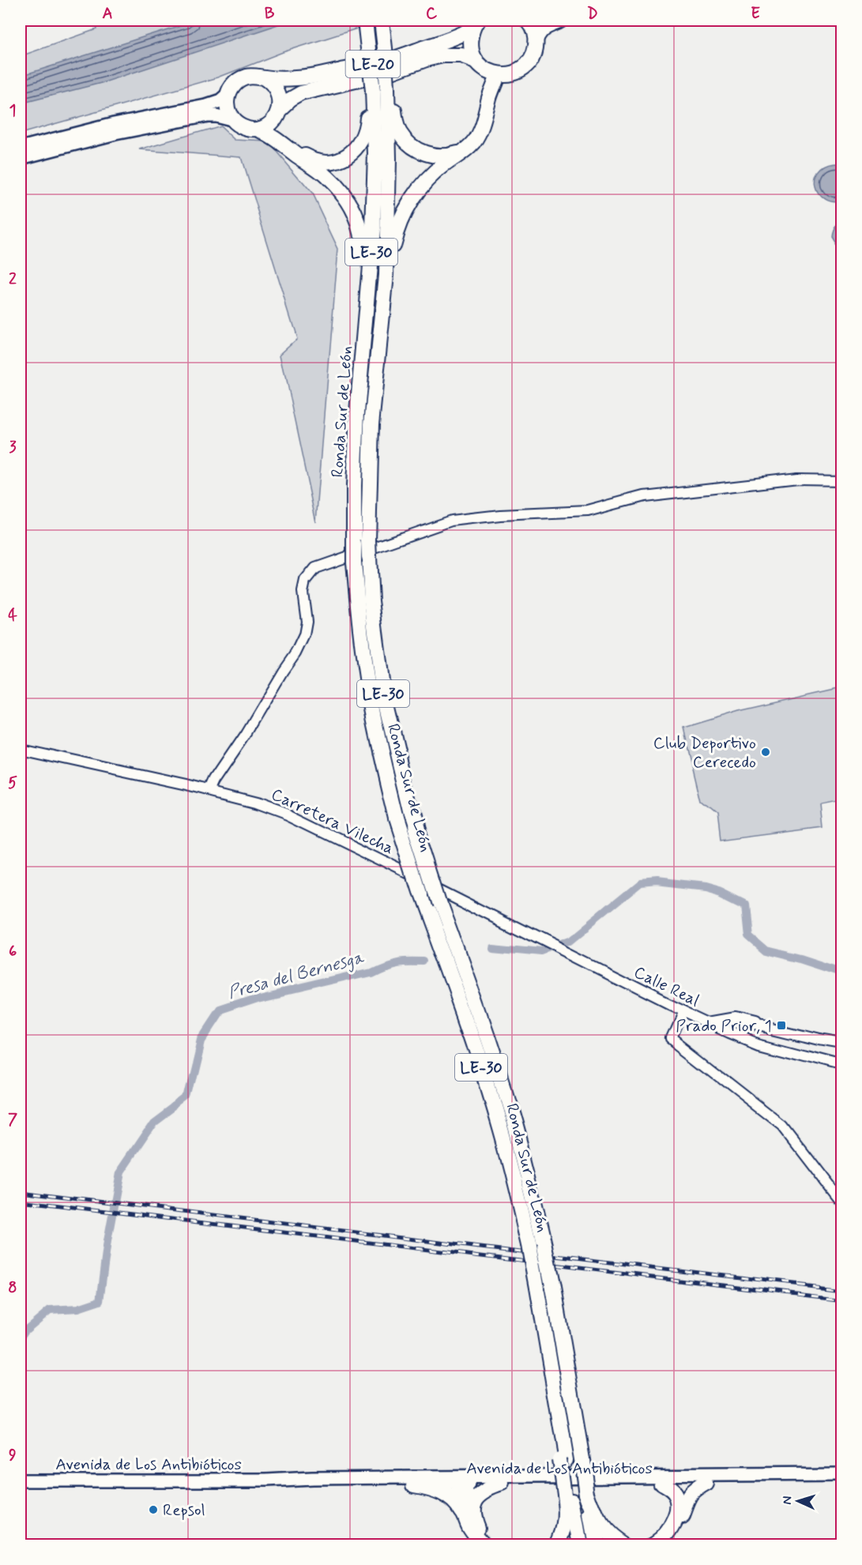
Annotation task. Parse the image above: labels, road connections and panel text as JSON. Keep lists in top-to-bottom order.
{
  "streets": {
    "highway": ["LE-20", "LE-30", "Ronda Sur de León"],
    "main road": ["Avenida de Los Antibióticos"],
    "street": ["Carretera Vilecha", "Calle Real"]
  },
  "crossings": [
    ["Carretera Vilecha", "Calle Real"]
  ],
  "water": ["Presa del Bernesga"],
  "places": {
    "other": ["Club Deportivo Cerecedo", "Repsol"],
    "transit": ["Prado Prior, 1"]
  },
  "north": "left",
  "grid": {
    "columns": [
      "A",
      "B",
      "C",
      "D",
      "E"
    ],
    "rows": [
      "1",
      "2",
      "3",
      "4",
      "5",
      "6",
      "7",
      "8",
      "9"
    ]
  }
}
